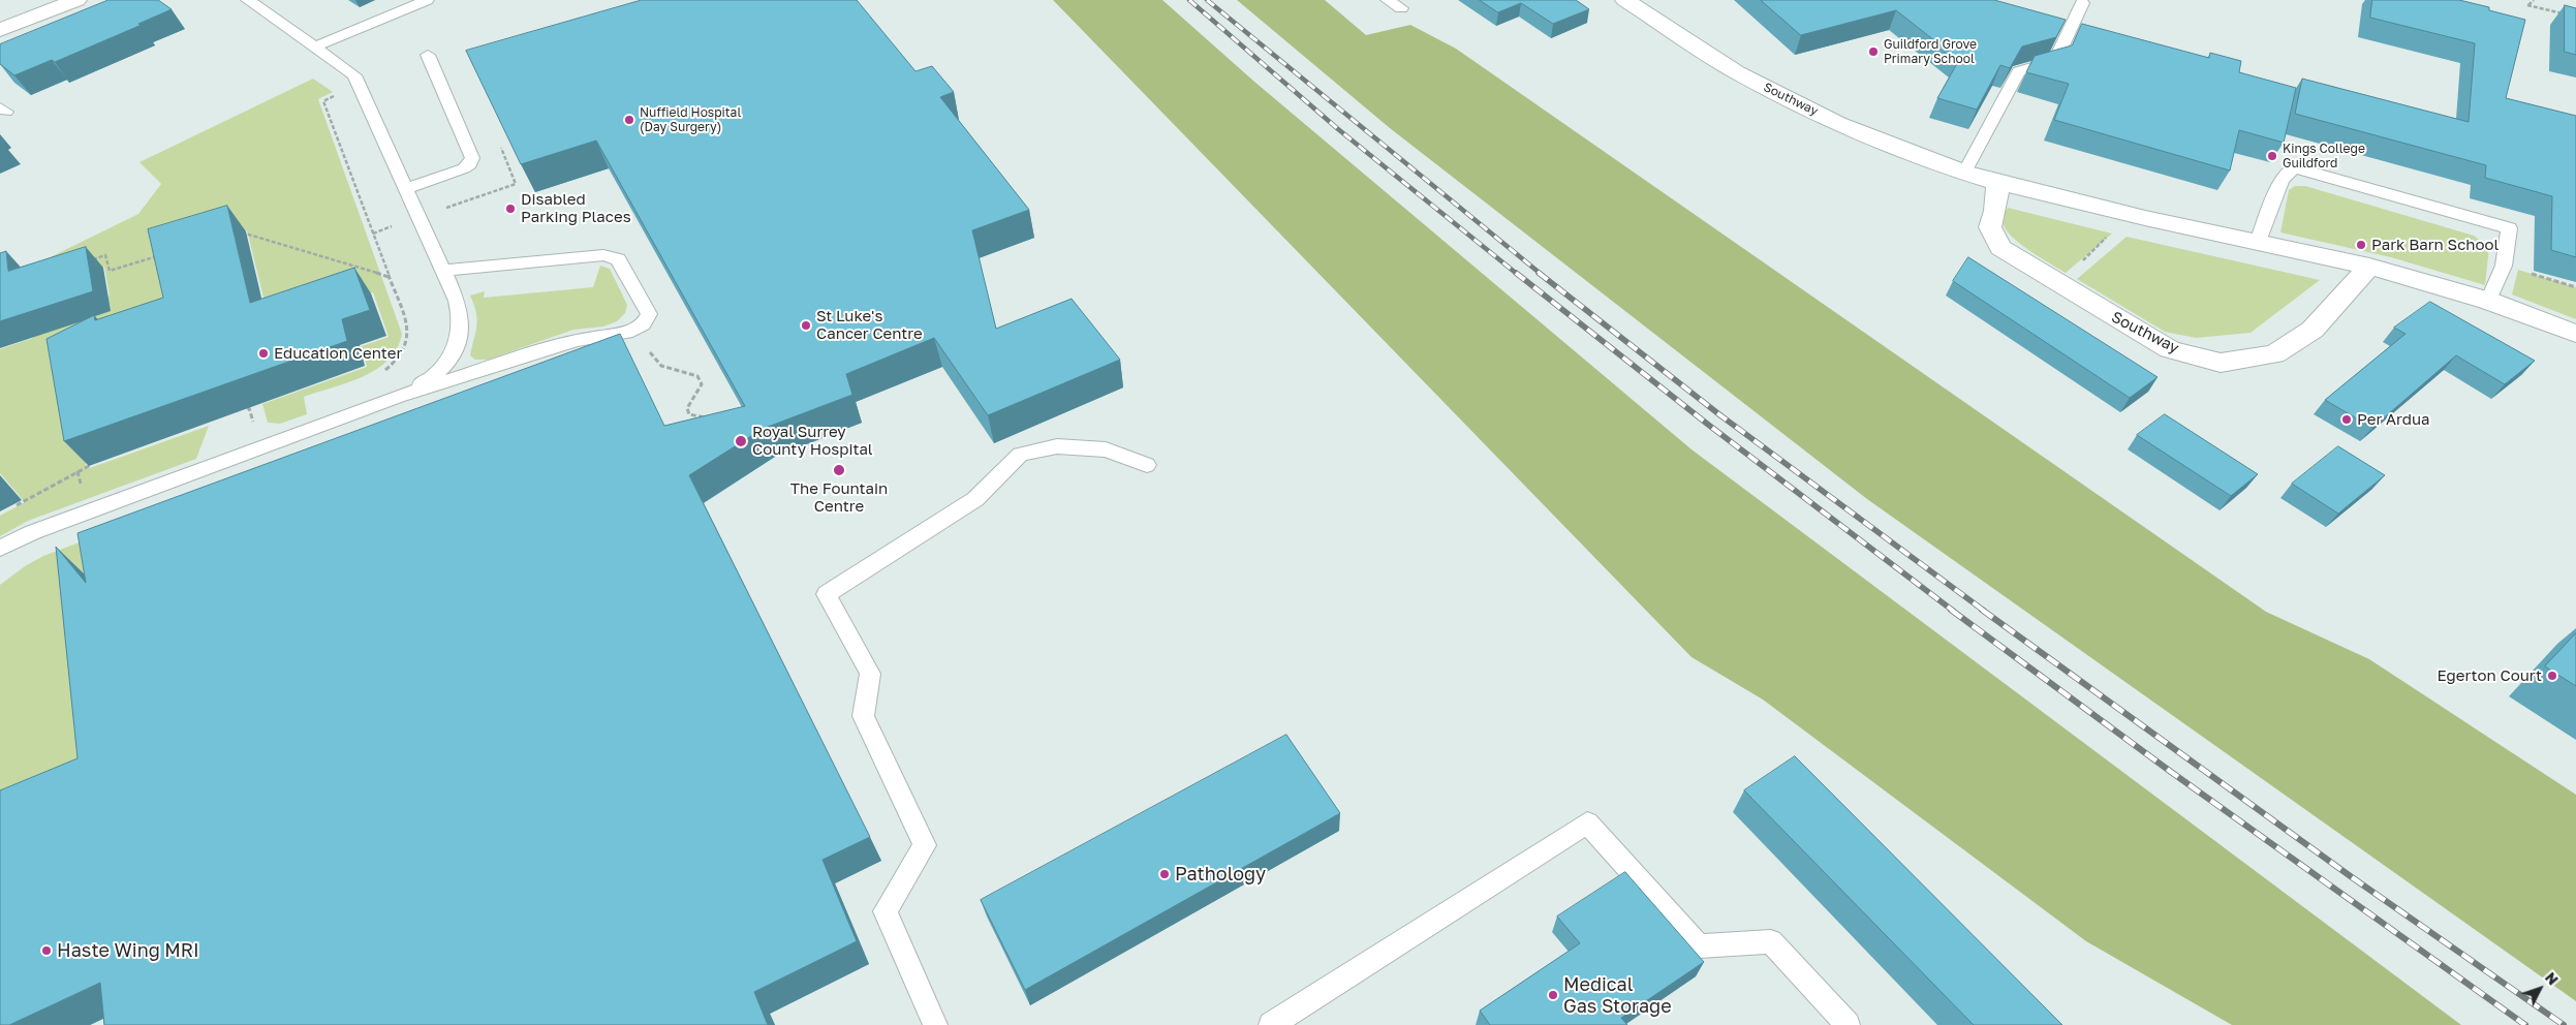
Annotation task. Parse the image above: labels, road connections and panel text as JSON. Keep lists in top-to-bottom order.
{
  "streets": {
    "street": ["Southway"]
  },
  "places": [
    "Guildford Grove Primary School",
    "Nuffield Hospital (Day Surgery)",
    "Kings College Guildford",
    "Disabled Parking Places",
    "Park Barn School",
    "St Luke's Cancer Centre",
    "Education Center",
    "Per Ardua",
    "Royal Surrey County Hospital",
    "The Fountain Centre",
    "Egerton Court",
    "Pathology",
    "Haste Wing MRI",
    "Medical Gas Storage"
  ],
  "north": "top right"
}
